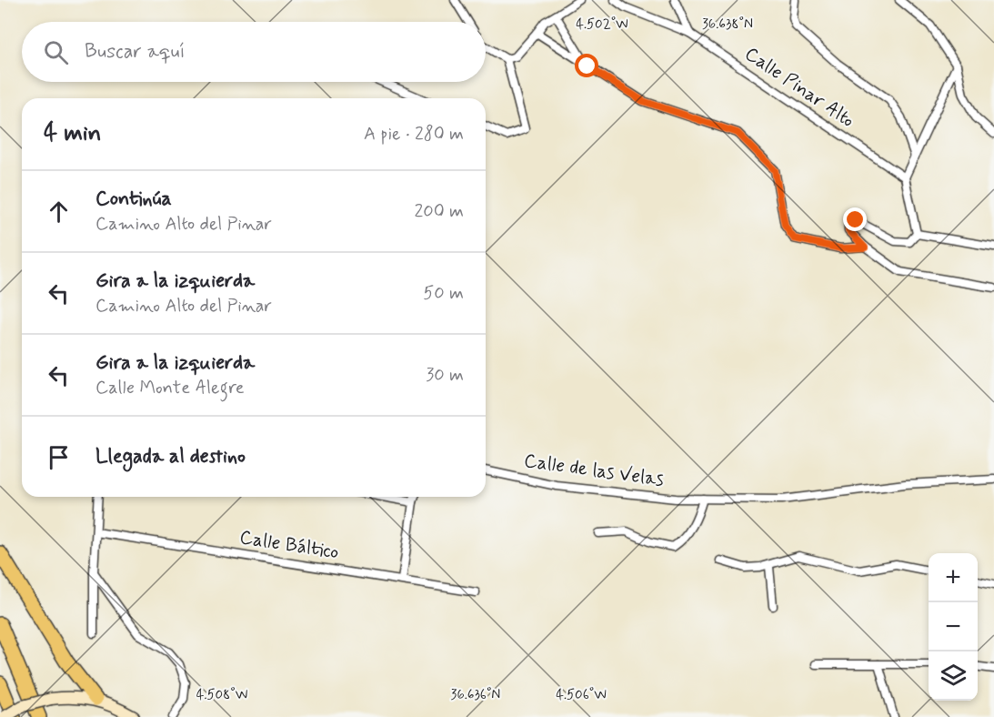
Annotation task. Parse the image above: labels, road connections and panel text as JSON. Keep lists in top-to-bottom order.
{
  "streets": {
    "street": ["Calle Pinar Alto", "Calle de las Velas", "Calle Báltico"]
  },
  "page": {
    "search": "Buscar aquí",
    "heading": ["4 min", "A pie · 280 m"],
    "list": [
      ["Continúa", "Camino Alto del Pinar", "200 m"],
      ["Gira a la izquierda", "Camino Alto del Pinar", "50 m"],
      ["Gira a la izquierda", "Calle Monte Alegre", "30 m"],
      "Llegada al destino"
    ],
    "map_buttons": ["+", "−"]
  },
  "coordinates": [
    "4.502°W",
    "36.638°N",
    "36.636°N",
    "4.508°W",
    "4.506°W"
  ]
}
